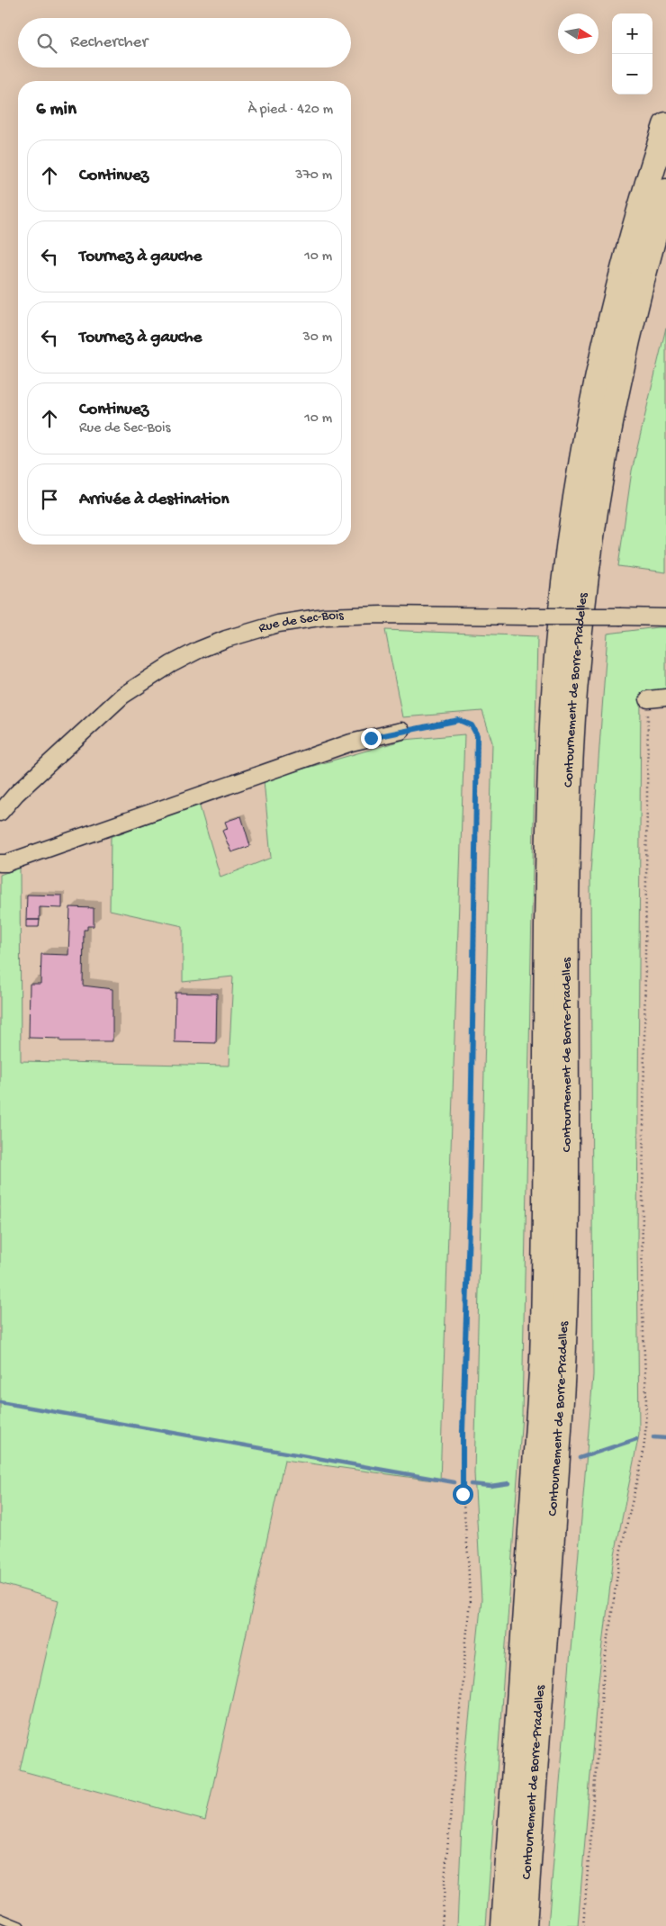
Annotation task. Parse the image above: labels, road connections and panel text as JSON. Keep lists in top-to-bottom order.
{
  "streets": {
    "highway": ["Contournement de Borre-Pradelles"],
    "street": ["Rue de Sec-Bois"]
  },
  "north": "right",
  "page": {
    "map_buttons": ["+", "−"],
    "search": "Rechercher",
    "heading": ["6 min", "À pied · 420 m"],
    "list": [
      ["Continuez", "370 m"],
      ["Tournez à gauche", "10 m"],
      ["Tournez à gauche", "30 m"],
      ["Continuez", "Rue de Sec-Bois", "10 m"],
      "Arrivée à destination"
    ]
  }
}
